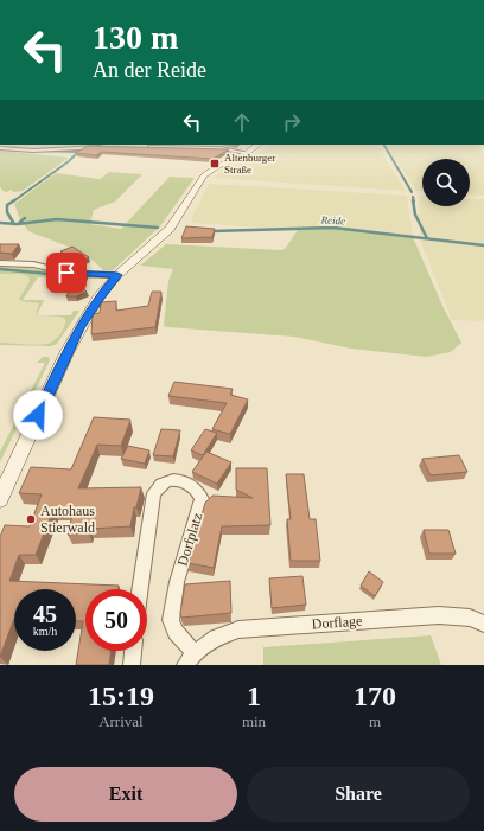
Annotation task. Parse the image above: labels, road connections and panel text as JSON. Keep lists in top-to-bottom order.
{
  "streets": {
    "street": ["Dorfplatz", "Dorflage"]
  },
  "crossings": [
    ["Dorfplatz", "Dorflage"]
  ],
  "water": ["Reide"],
  "places": {
    "transit": ["Altenburger Straße"],
    "other": ["Autohaus Stierwald"]
  },
  "page": {
    "turn": ["130 m", "An der Reide"],
    "speed": "45 km/h",
    "limit": "50",
    "eta": [
      "15:19",
      "Arrival",
      "1",
      "min",
      "170",
      "m"
    ],
    "buttons": ["Exit", "Share"]
  }
}
